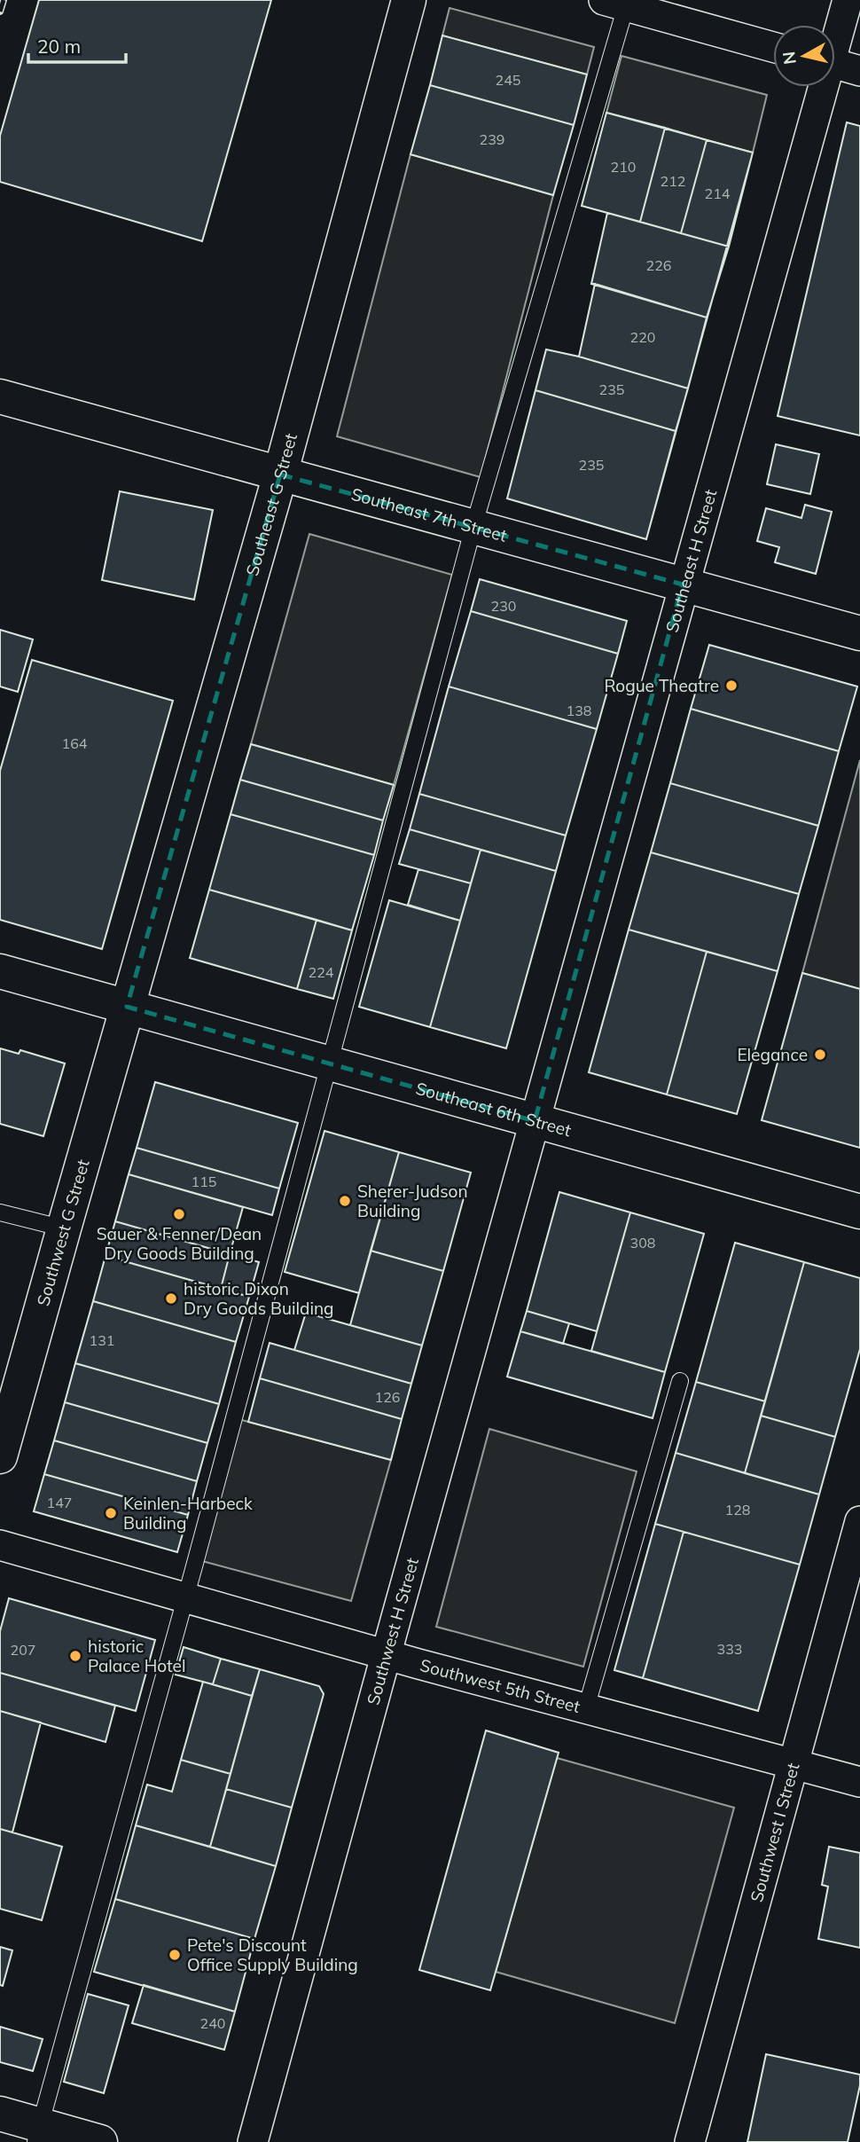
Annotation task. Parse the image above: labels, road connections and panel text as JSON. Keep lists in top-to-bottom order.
{
  "streets": {
    "main road": [
      "Southeast G Street",
      "Southeast 7th Street",
      "Southeast 6th Street",
      "Southwest G Street"
    ],
    "street": [
      "Southeast H Street",
      "Southwest H Street",
      "Southwest 5th Street",
      "Southwest I Street"
    ]
  },
  "crossings": [
    ["Southeast G Street", "Southeast 7th Street"],
    ["Southeast G Street", "Southeast 6th Street"],
    ["Southeast G Street", "Southwest G Street"],
    ["Southeast 7th Street", "Southeast H Street"],
    ["Southeast H Street", "Southeast 6th Street"],
    ["Southeast H Street", "Southwest H Street"],
    ["Southeast 6th Street", "Southwest G Street"],
    ["Southeast 6th Street", "Southwest H Street"],
    ["Southwest H Street", "Southwest 5th Street"],
    ["Southwest 5th Street", "Southwest I Street"]
  ],
  "places": [
    "Rogue Theatre",
    "Elegance",
    "Sherer-Judson Building",
    "Sauer & Fenner/Dean Dry Goods Building",
    "historic Dixon Dry Goods Building",
    "Keinlen-Harbeck Building",
    "historic Palace Hotel",
    "Pete's Discount Office Supply Building"
  ],
  "house_numbers": [
    "245",
    "239",
    "210",
    "212",
    "214",
    "226",
    "220",
    "235",
    "235",
    "230",
    "138",
    "164",
    "224",
    "115",
    "308",
    "131",
    "126",
    "147",
    "128",
    "333",
    "207",
    "240"
  ],
  "scale_bar": "20 m",
  "north": "left"
}
